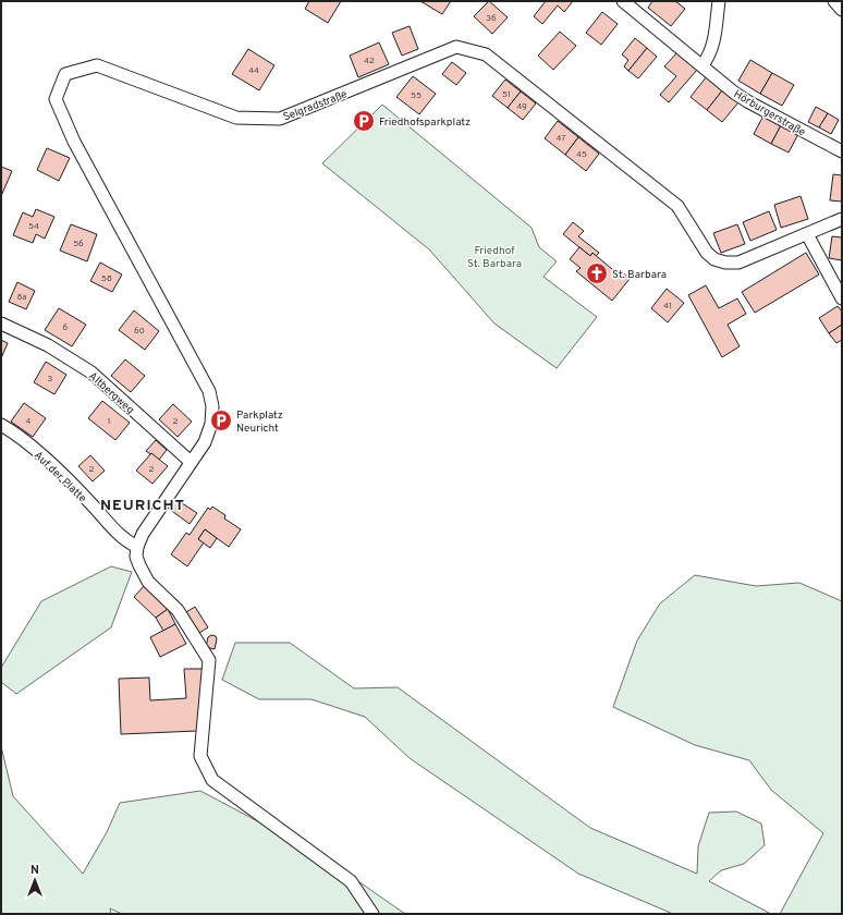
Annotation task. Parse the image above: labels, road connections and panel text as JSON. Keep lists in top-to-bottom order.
{
  "streets": {
    "street": [
      "Selgradstraße",
      "Hörburgerstraße",
      "Altbergweg",
      "Auf der Platte"
    ]
  },
  "crossings": [
    ["Selgradstraße", "Altbergweg"]
  ],
  "districts": ["NEURICHT"],
  "parks": ["Friedhof St. Barbara"],
  "places": {
    "parking": ["Friedhofsparkplatz", "Parkplatz Neuricht"],
    "church": ["St. Barbara"]
  },
  "house_numbers": [
    "36",
    "42",
    "44",
    "51",
    "55",
    "49",
    "47",
    "45",
    "54",
    "56",
    "58",
    "8a",
    "41",
    "6",
    "60",
    "3",
    "4",
    "1",
    "2",
    "2",
    "2"
  ],
  "north": "top"
}
